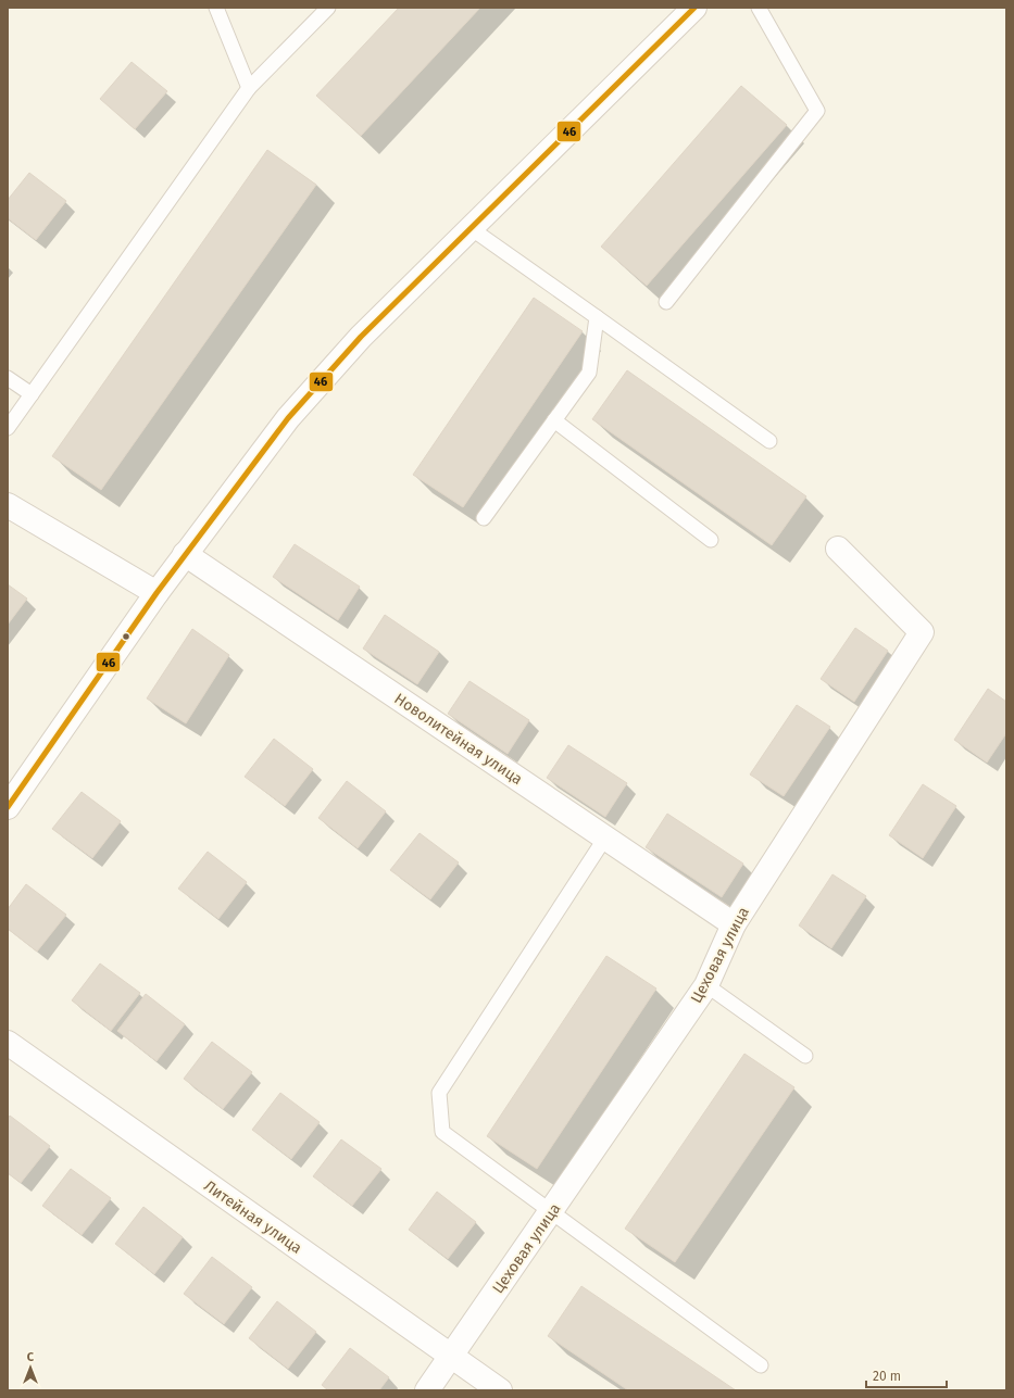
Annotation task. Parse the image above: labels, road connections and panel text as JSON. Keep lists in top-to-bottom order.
{
  "streets": {
    "street": ["Новолитейная улица", "Цеховая улица", "Литейная улица"]
  },
  "crossings": [
    ["Новолитейная улица", "Цеховая улица"],
    ["Цеховая улица", "Литейная улица"]
  ],
  "lines": ["transit line 46"],
  "scale_bar": "20 m",
  "north": "top"
}
